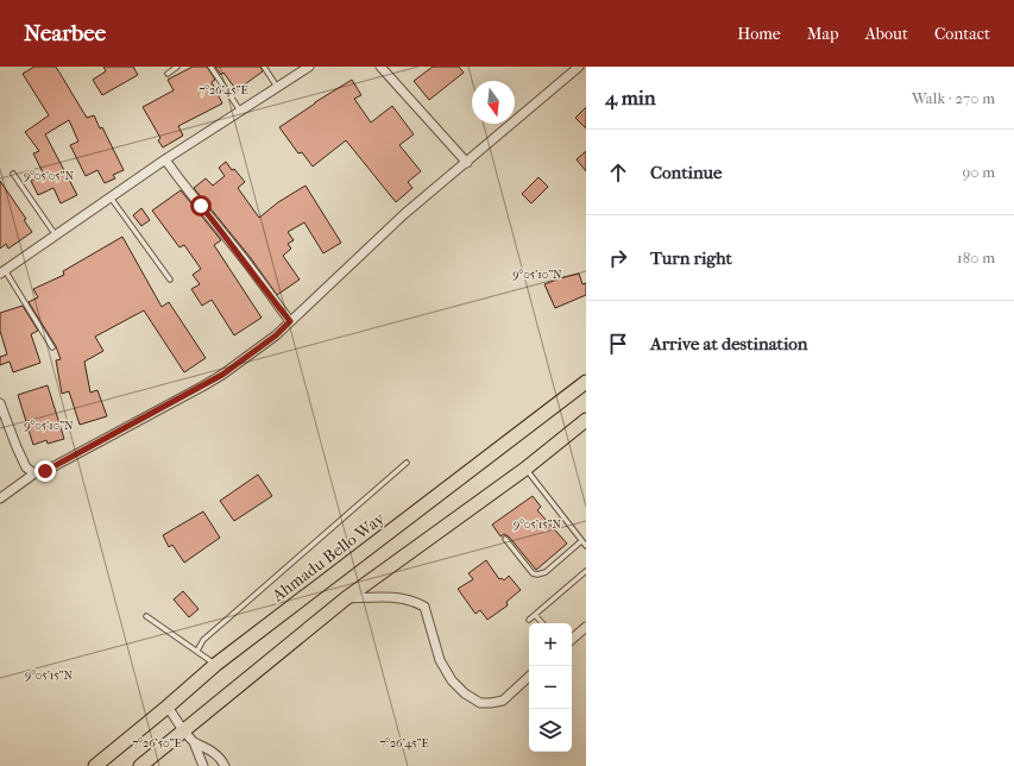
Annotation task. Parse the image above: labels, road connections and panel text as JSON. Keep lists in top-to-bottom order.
{
  "streets": {
    "main road": ["Ahmadu Bello Way"]
  },
  "north": "bottom",
  "page": {
    "header": "Nearbee",
    "nav": [
      "Home",
      "Map",
      "About",
      "Contact"
    ],
    "heading": ["4 min", "Walk · 270 m"],
    "list": [
      ["Continue", "90 m"],
      ["Turn right", "180 m"],
      "Arrive at destination"
    ],
    "map_buttons": ["+", "−"]
  },
  "coordinates": [
    "7°26'45\"E",
    "9°05'05\"N",
    "9°05'10\"N",
    "9°05'15\"N",
    "7°26'50\"E"
  ]
}
